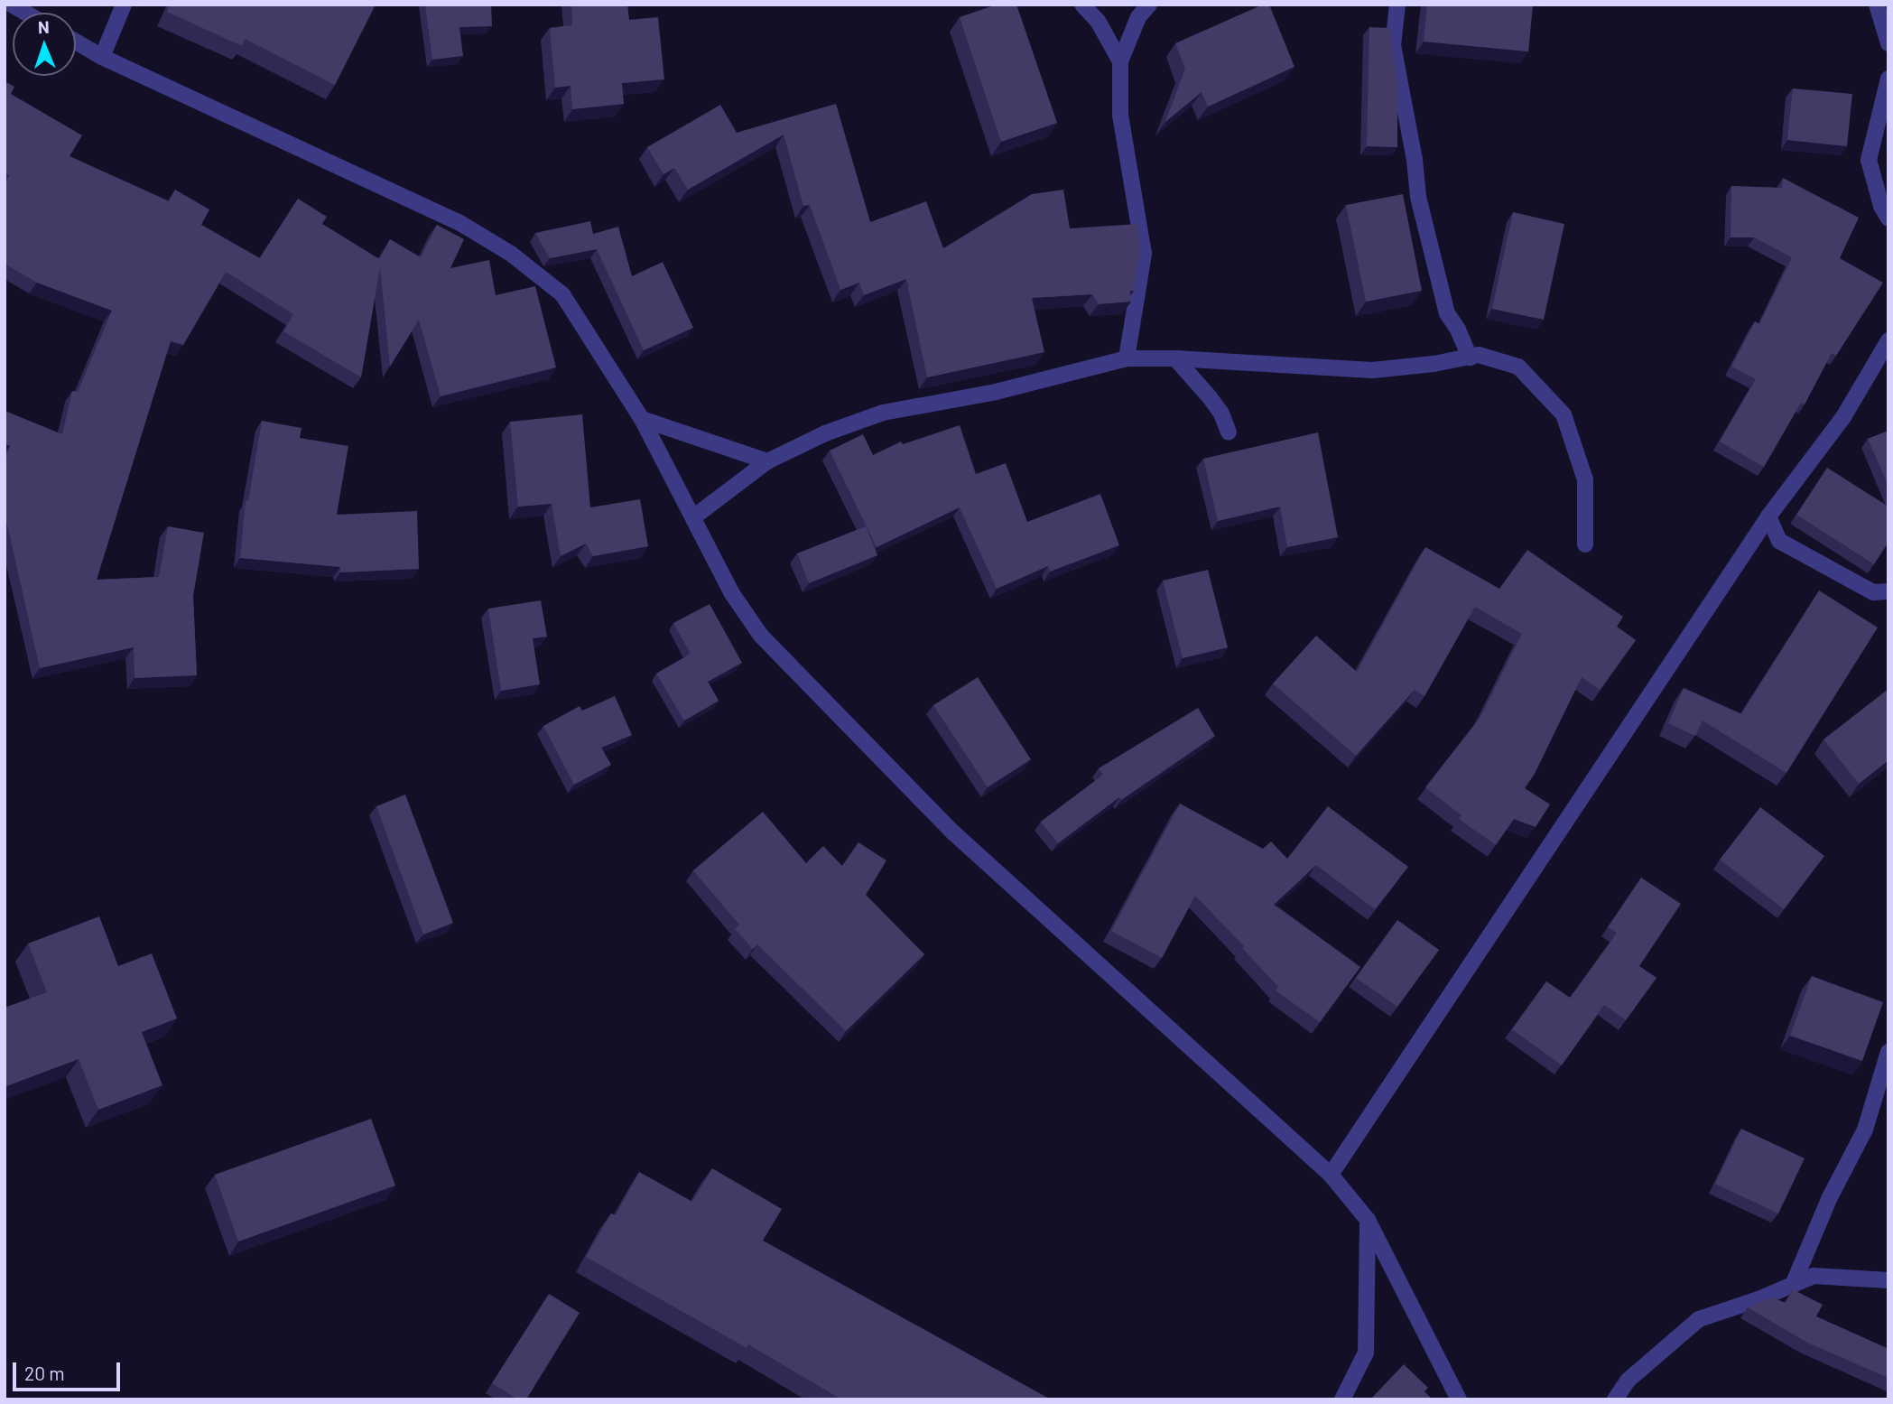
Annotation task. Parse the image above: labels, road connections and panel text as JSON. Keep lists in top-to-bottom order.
{
  "scale_bar": "20 m",
  "north": "top"
}
